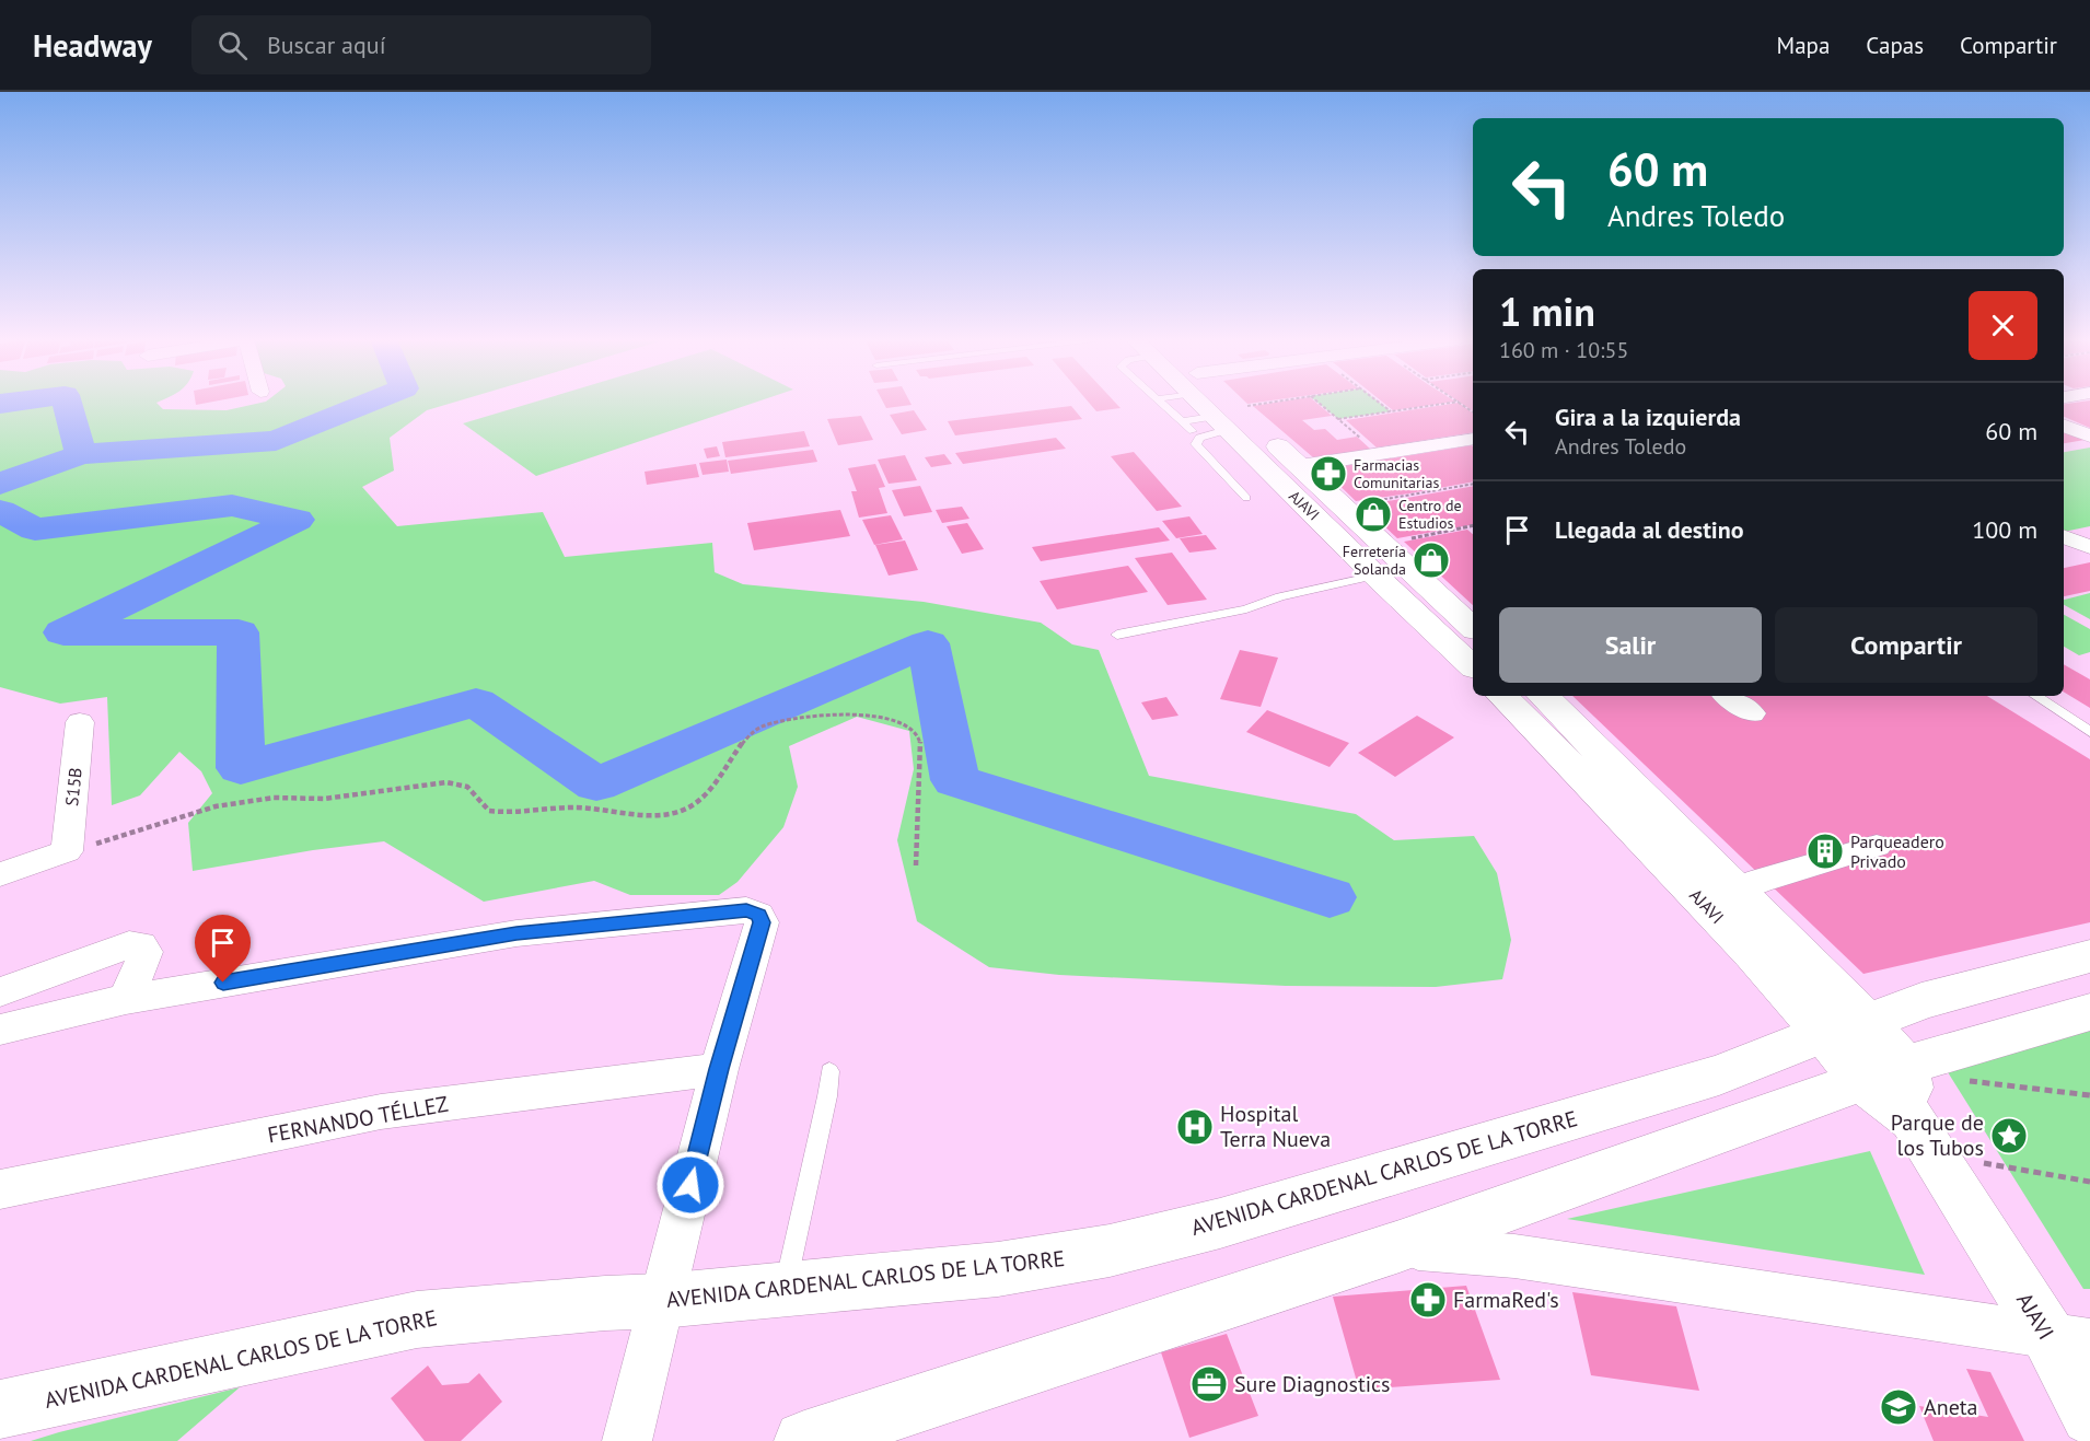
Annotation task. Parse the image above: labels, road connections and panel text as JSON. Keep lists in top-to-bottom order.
{
  "streets": {
    "street": [
      "AJAVI",
      "S15B",
      "FERNANDO TÉLLEZ",
      "AVENIDA CARDENAL CARLOS DE LA TORRE"
    ]
  },
  "crossings": [
    ["AJAVI", "AVENIDA CARDENAL CARLOS DE LA TORRE"]
  ],
  "places": {
    "pharmacy": ["Farmacias Comunitarias", "FarmaRed's"],
    "shop": ["Centro de Estudios", "Ferretería Solanda"],
    "building": ["Parqueadero Privado"],
    "hospital": ["Hospital Terra Nueva"],
    "place": ["Parque de los Tubos"],
    "office": ["Sure Diagnostics"],
    "school or university": ["Aneta"]
  },
  "page": {
    "header": "Headway",
    "search": "Buscar aquí",
    "nav": ["Mapa", "Capas", "Compartir"],
    "turn": ["60 m", "Andres Toledo"],
    "heading": ["1 min", "160 m · 10:55"],
    "list": [
      {
        "name": "Gira a la izquierda",
        "note": "Andres Toledo",
        "value": "60 m"
      },
      {
        "name": "Llegada al destino",
        "value": "100 m"
      }
    ],
    "buttons": ["Salir", "Compartir"]
  }
}
